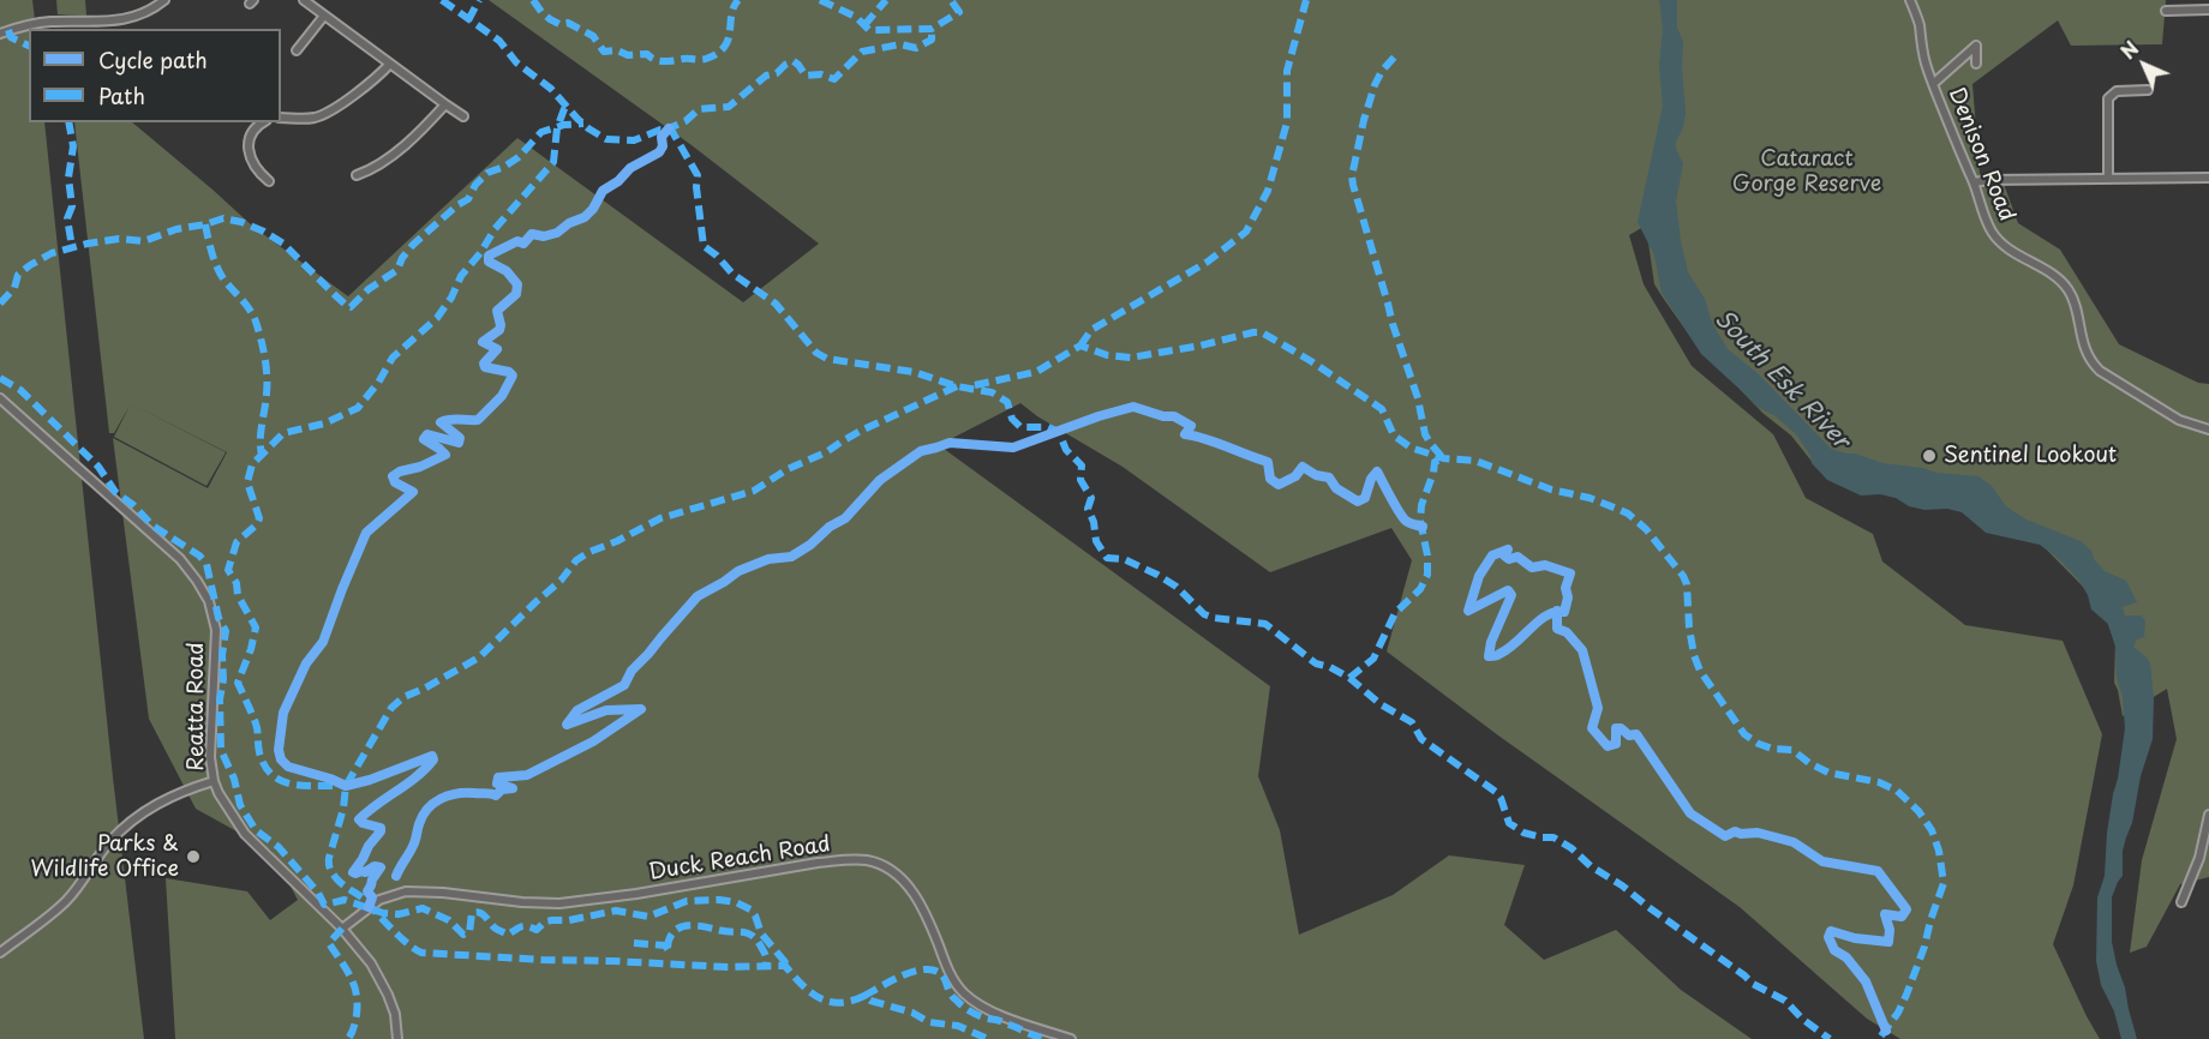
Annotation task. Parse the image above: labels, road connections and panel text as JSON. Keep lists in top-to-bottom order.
{
  "streets": {
    "street": ["Denison Road", "Reatta Road", "Duck Reach Road"]
  },
  "crossings": [
    ["Reatta Road", "Duck Reach Road"]
  ],
  "water": ["South Esk River"],
  "parks": ["Cataract Gorge Reserve"],
  "places": ["Sentinel Lookout", "Parks & Wildlife Office"],
  "legend": ["Cycle path", "Path"],
  "north": "top left"
}
